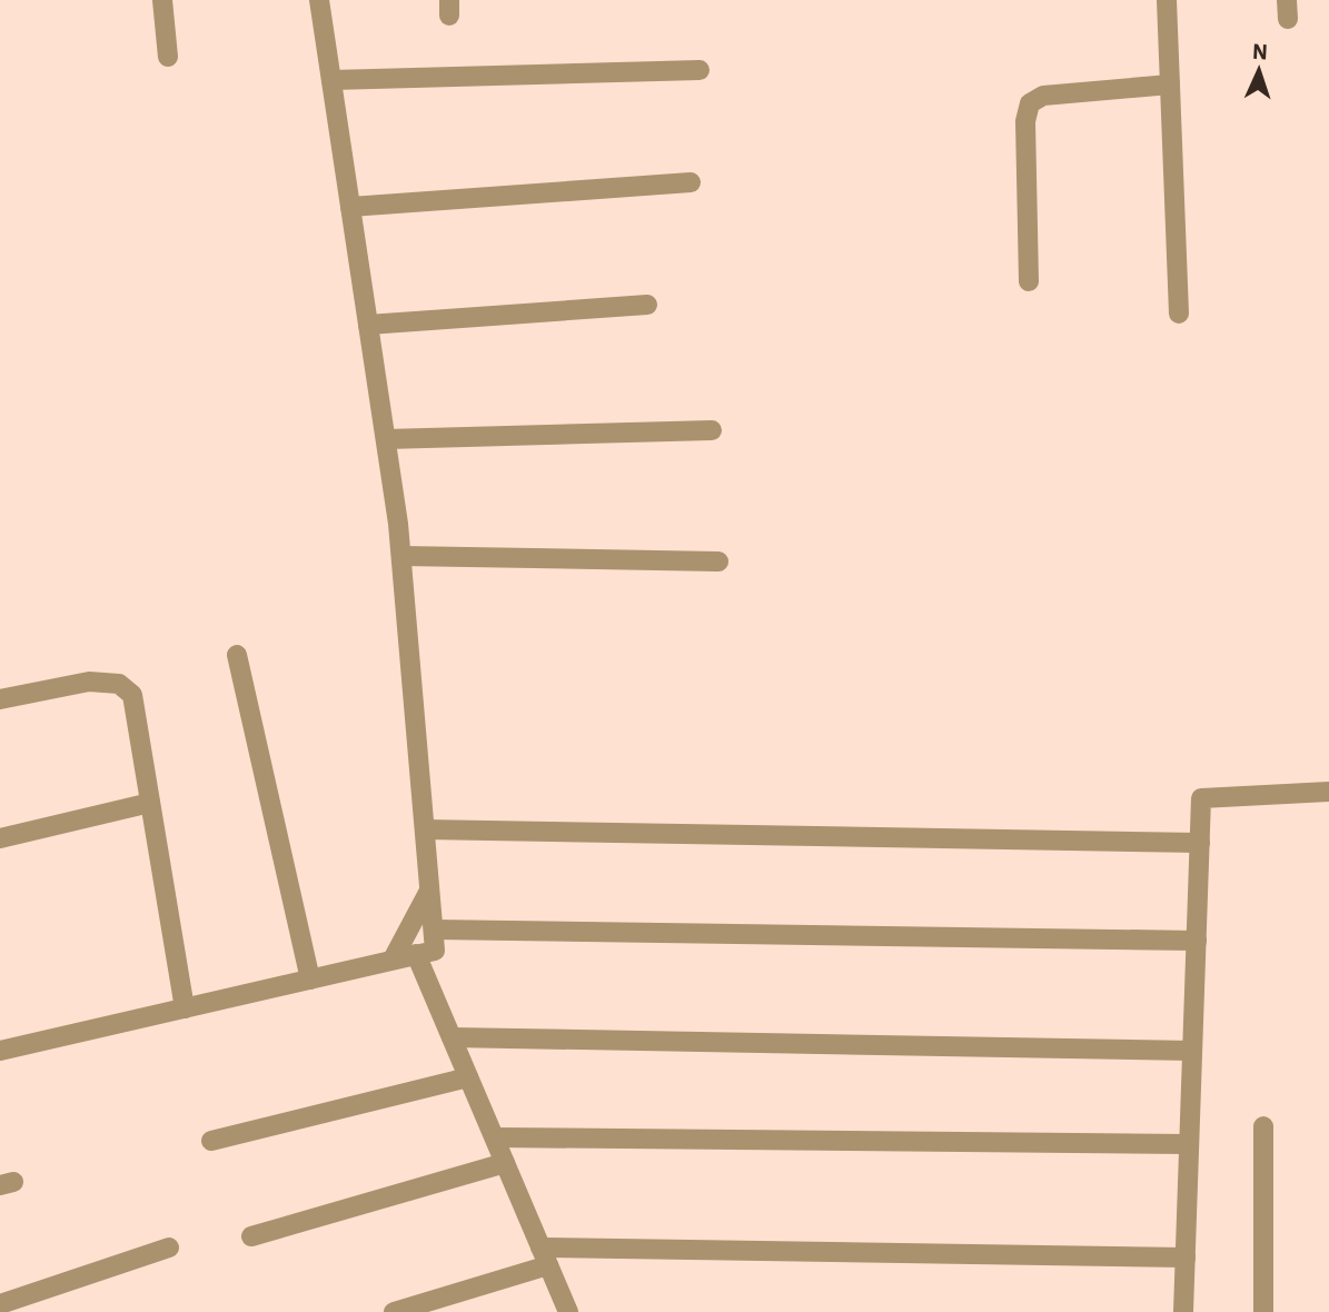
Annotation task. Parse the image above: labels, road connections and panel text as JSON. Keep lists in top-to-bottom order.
{
  "north": "top"
}
